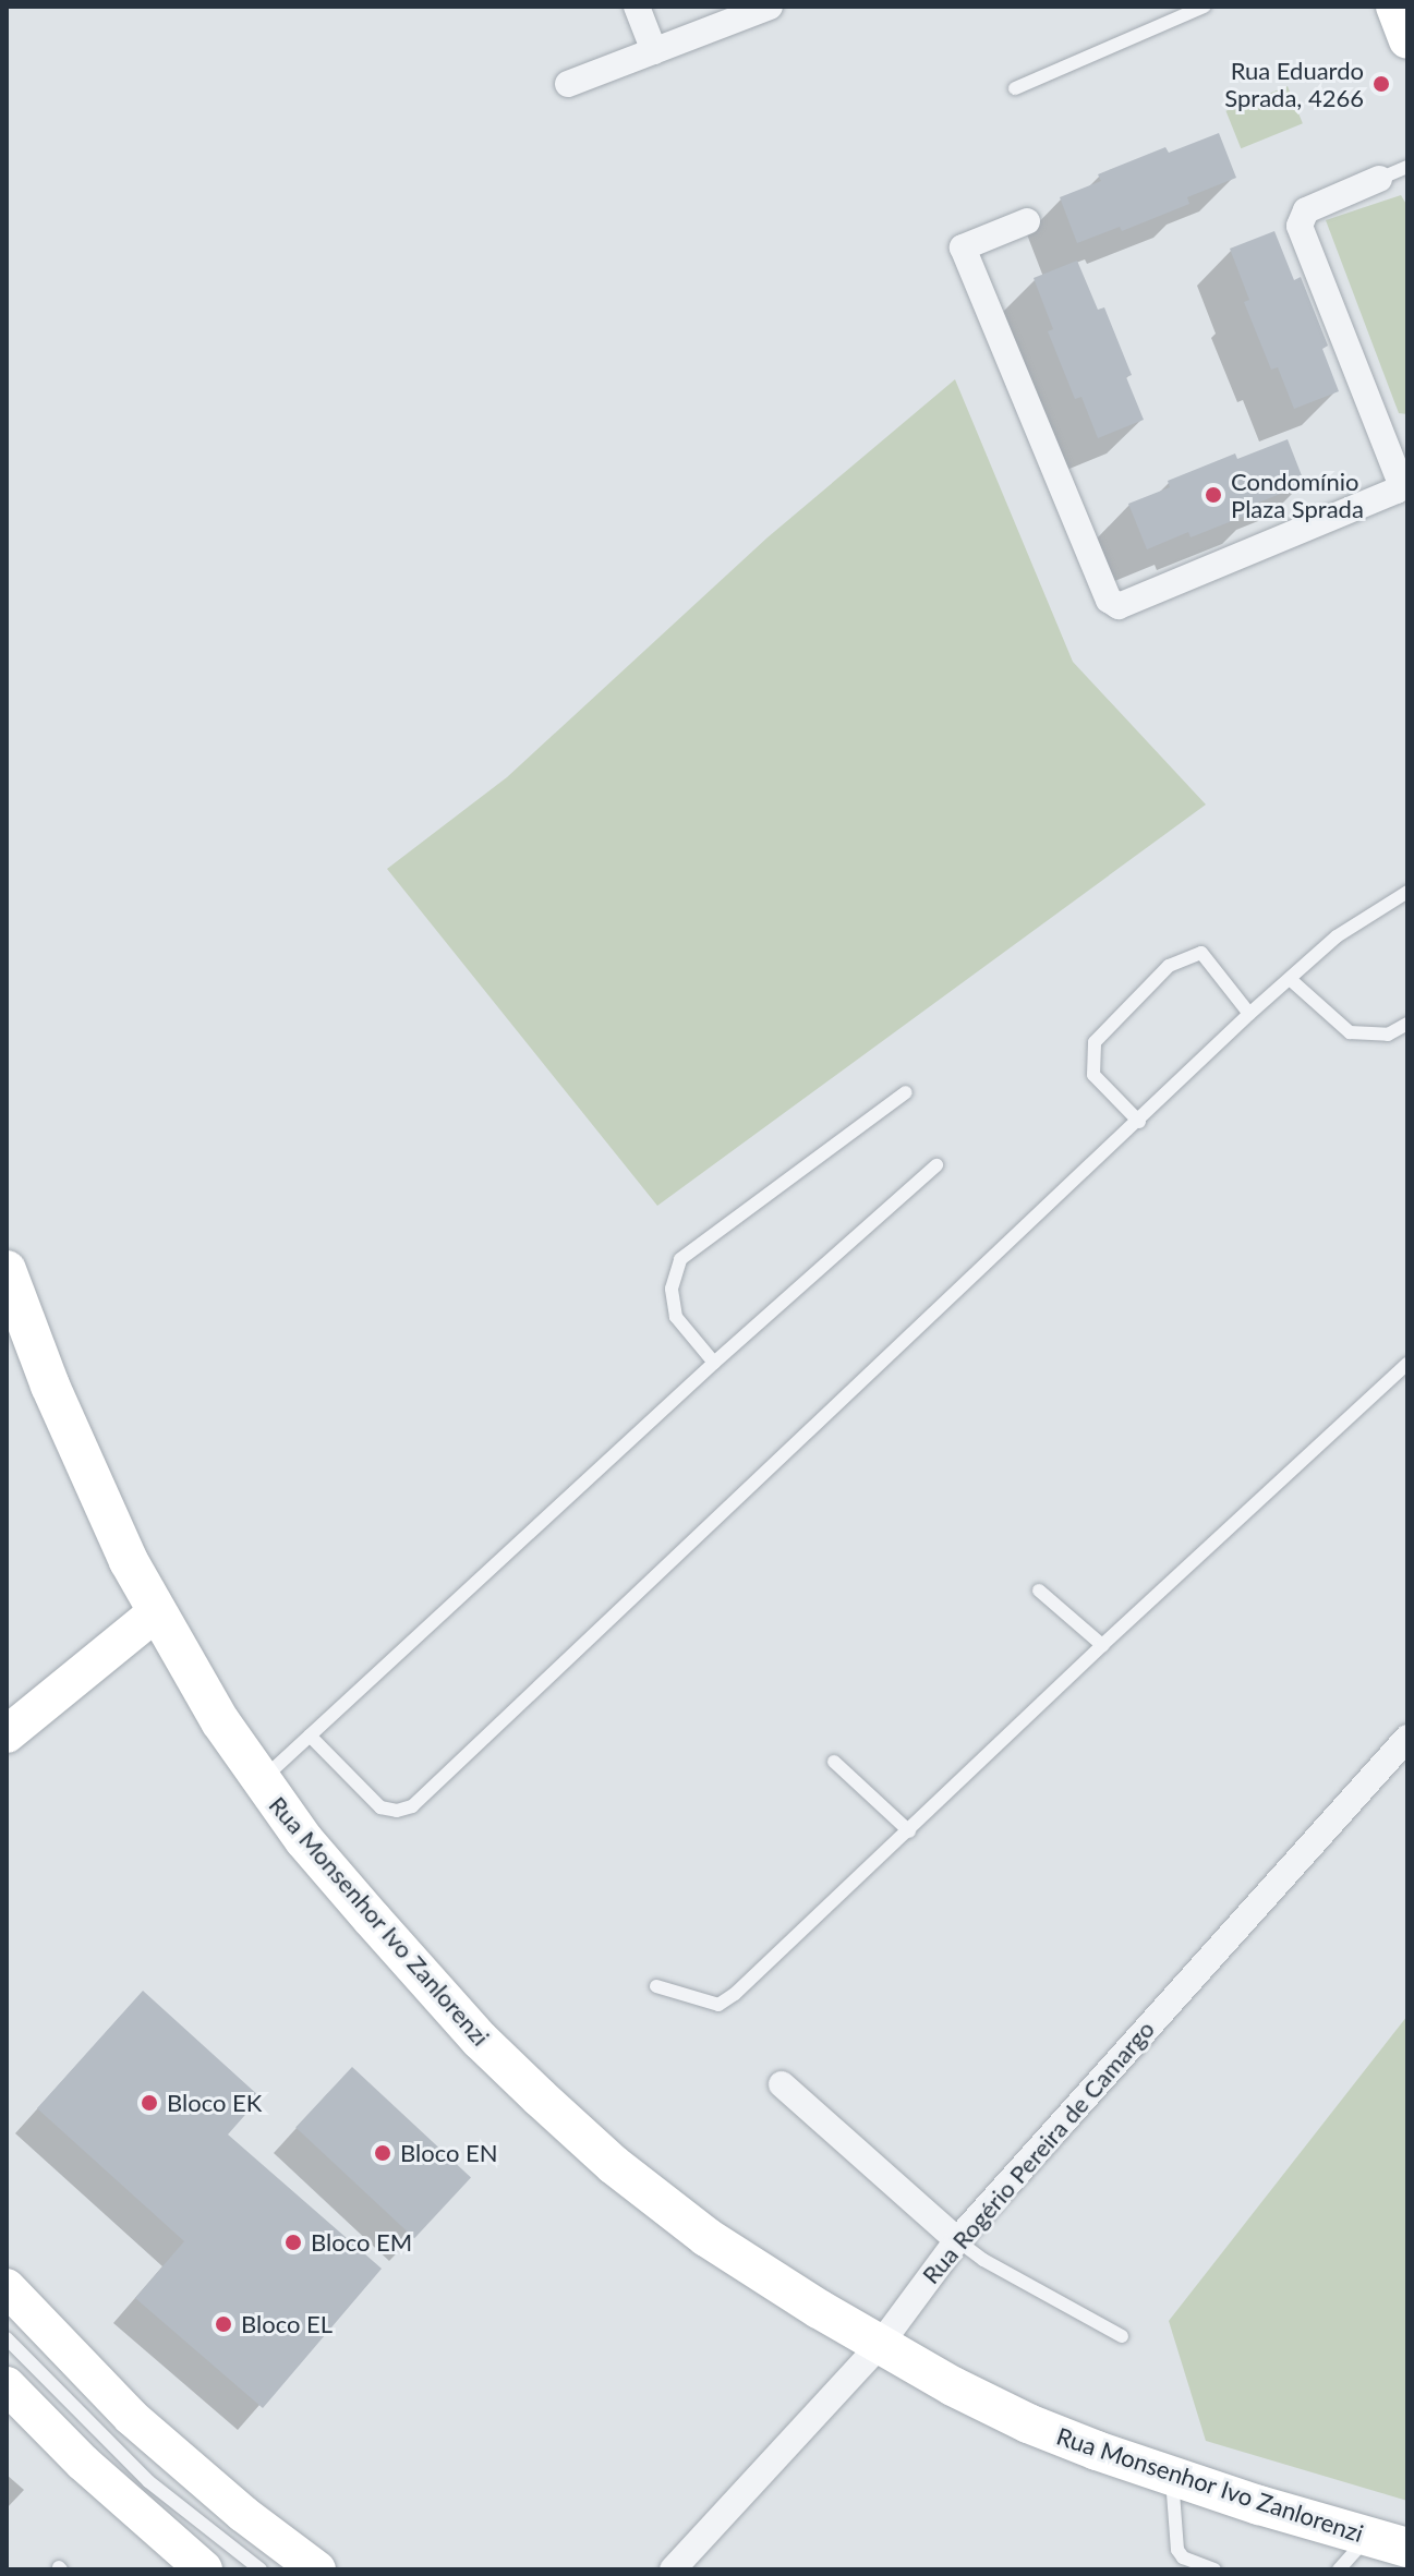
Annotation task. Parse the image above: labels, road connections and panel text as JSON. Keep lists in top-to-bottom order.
{
  "streets": {
    "main road": ["Rua Monsenhor Ivo Zanlorenzi"],
    "street": ["Rua Rogério Pereira de Camargo"]
  },
  "crossings": [
    ["Rua Monsenhor Ivo Zanlorenzi", "Rua Rogério Pereira de Camargo"]
  ],
  "places": [
    "Rua Eduardo Sprada, 4266",
    "Condomínio Plaza Sprada",
    "Bloco EK",
    "Bloco EN",
    "Bloco EM",
    "Bloco EL"
  ]
}
